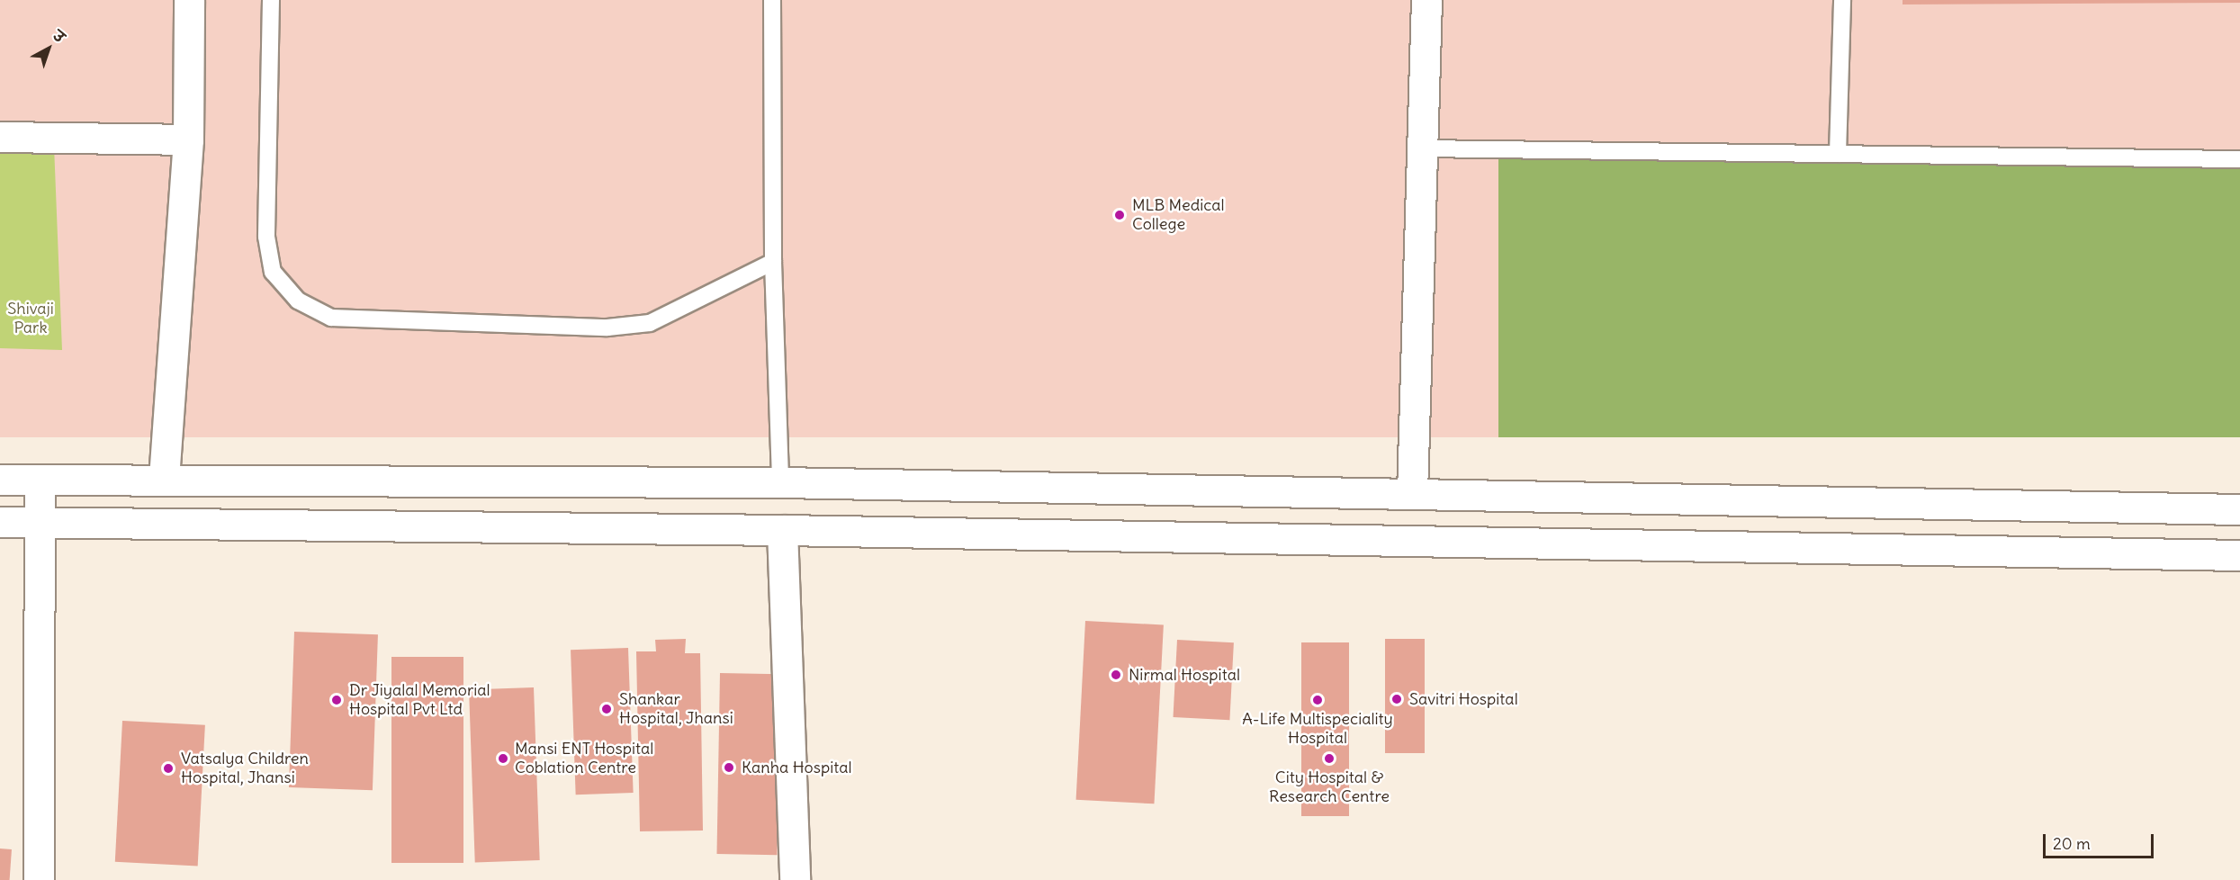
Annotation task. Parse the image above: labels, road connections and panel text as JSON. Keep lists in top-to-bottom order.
{
  "parks": ["Shivaji Park"],
  "places": [
    "MLB Medical College",
    "Nirmal Hospital",
    "Savitri Hospital",
    "Dr Jiyalal Memorial Hospital Pvt Ltd",
    "A-Life Multispeciality Hospital",
    "Shankar Hospital, Jhansi",
    "Mansi ENT Hospital Coblation Centre",
    "City Hospital & Research Centre",
    "Kanha Hospital",
    "Vatsalya Children Hospital, Jhansi"
  ],
  "scale_bar": "20 m",
  "north": "top right"
}
